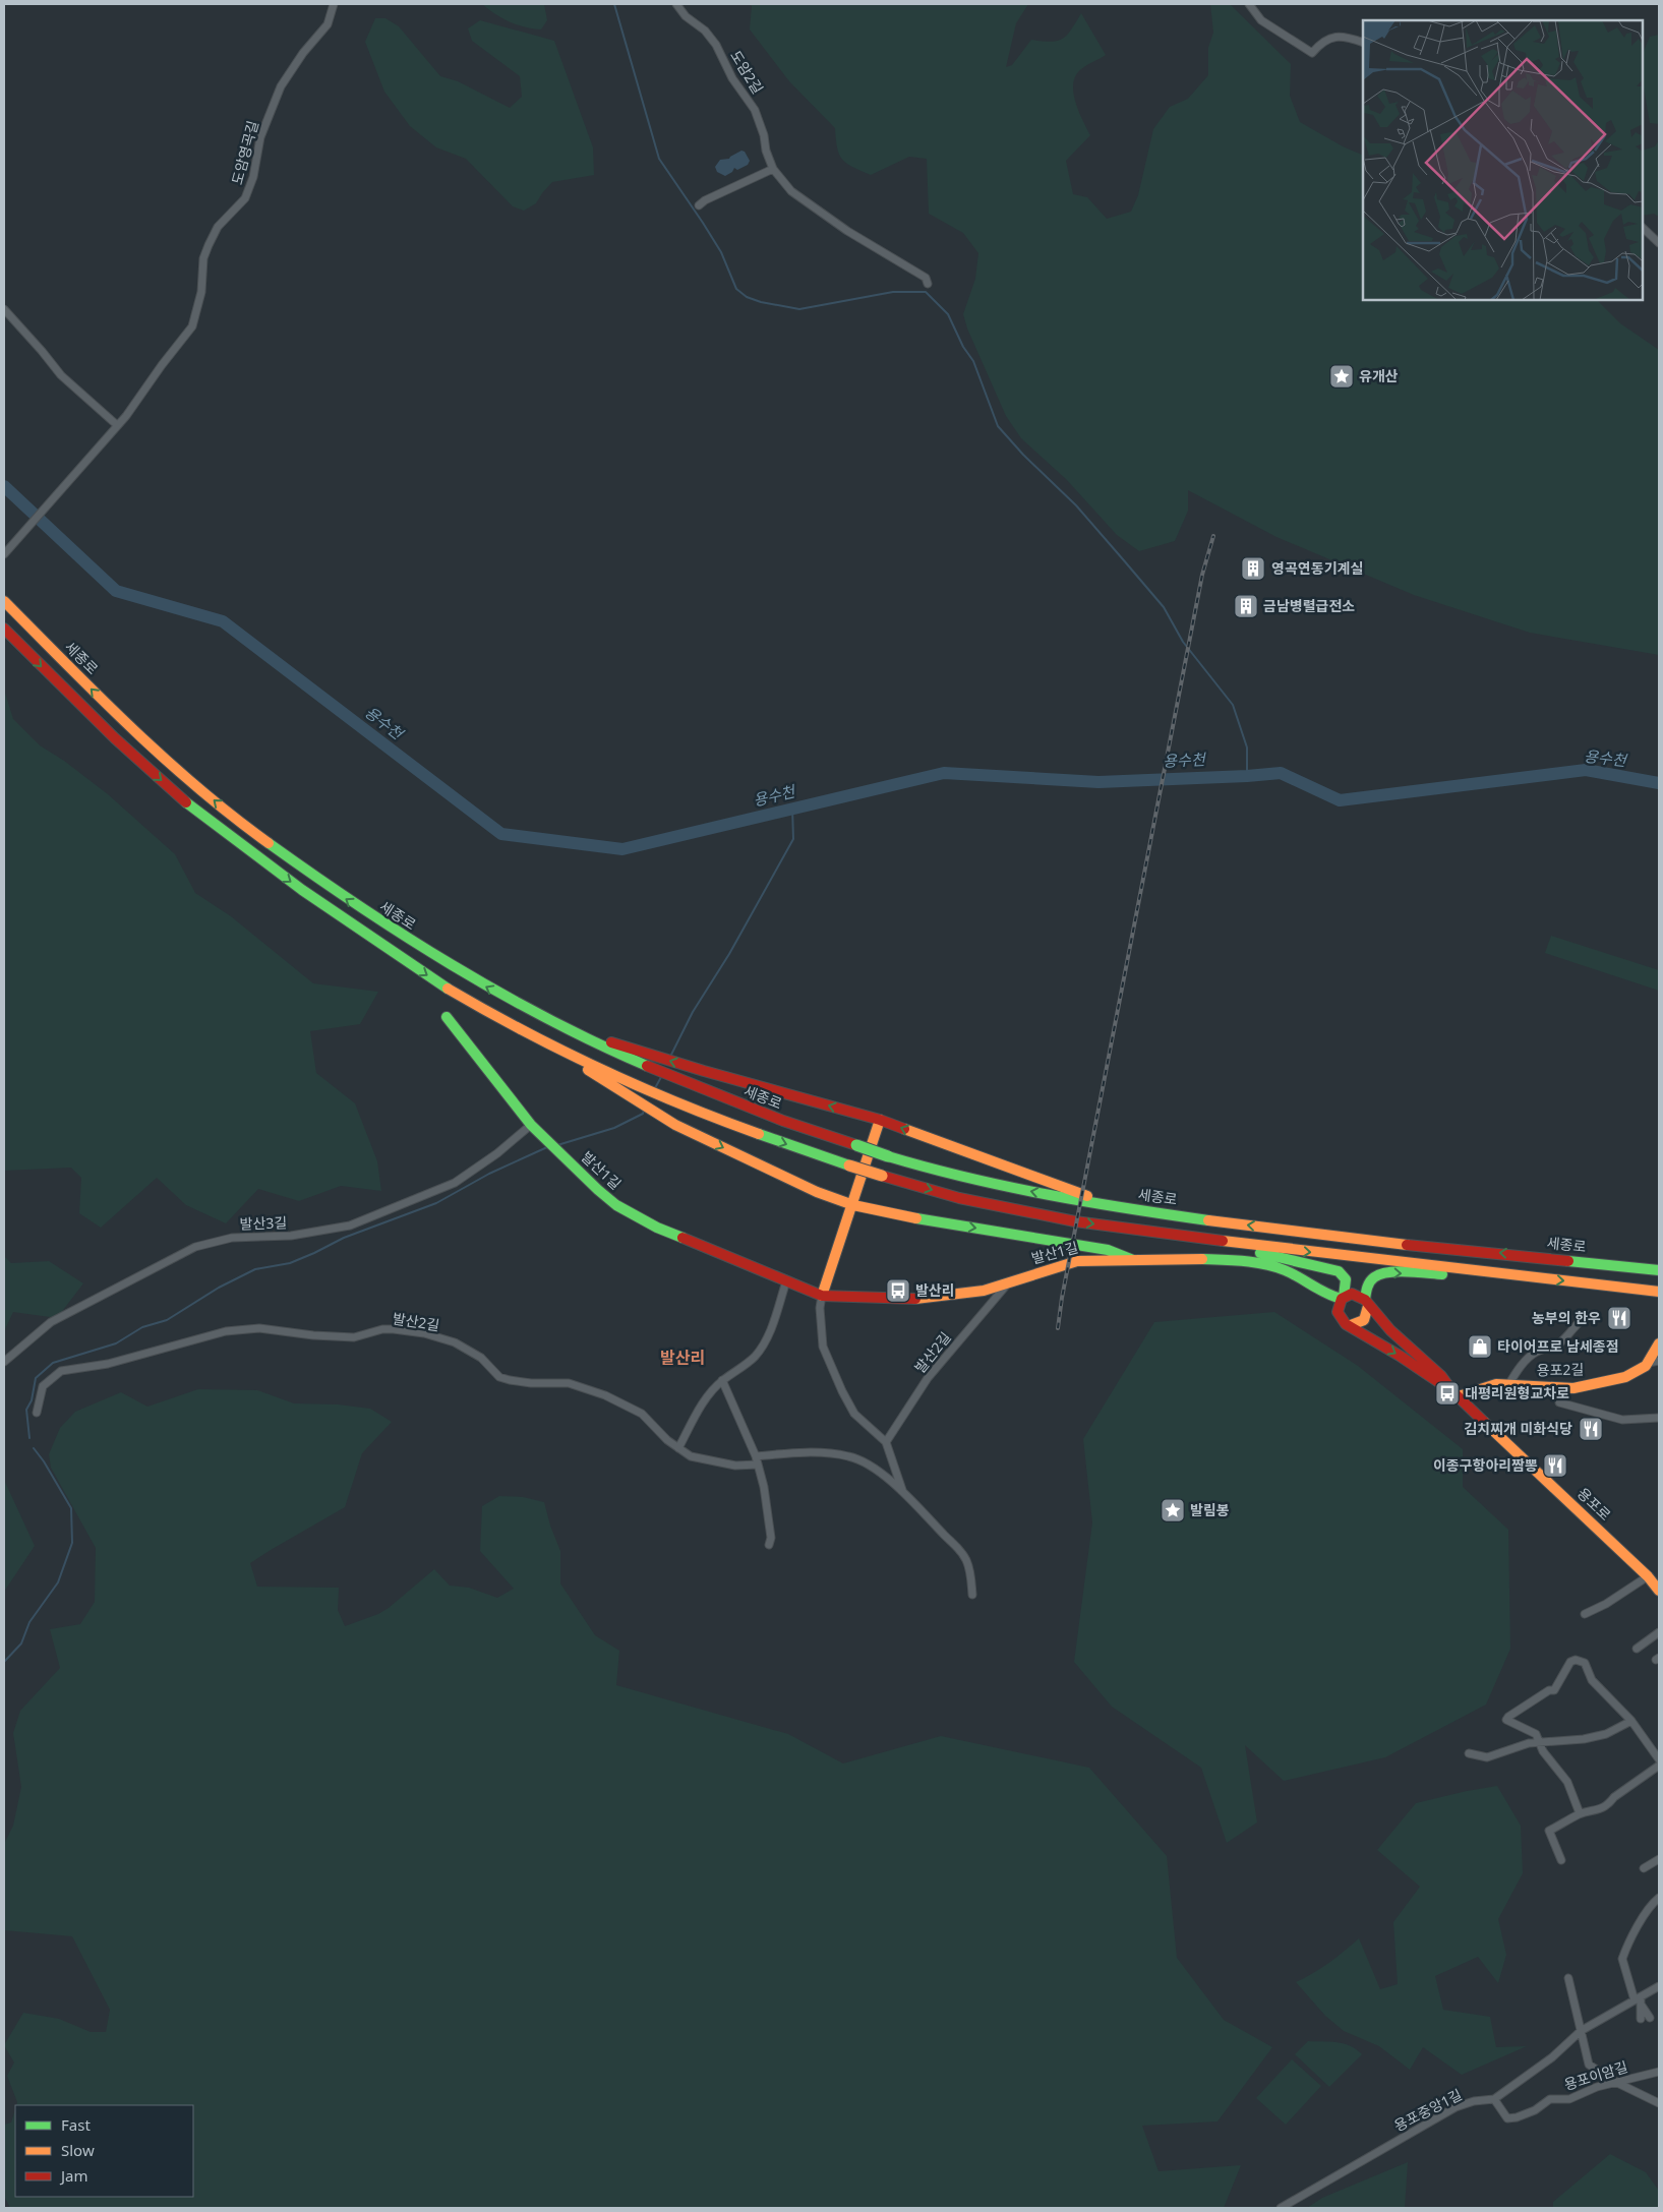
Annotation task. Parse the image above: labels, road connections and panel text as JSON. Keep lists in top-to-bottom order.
{
  "streets": {
    "main road": [
      "세종로",
      "발산1길",
      "용포2길",
      "용포로"
    ],
    "street": [
      "도암2길",
      "도암영곡길",
      "발산3길",
      "발산2길",
      "용포이암길",
      "용포중앙1길"
    ]
  },
  "crossings": [
    ["발산1길", "발산3길"],
    ["발산1길", "발산2길"],
    ["용포2길", "용포로"],
    ["용포이암길", "용포중앙1길"]
  ],
  "districts": ["발산리"],
  "water": ["용수천"],
  "places": {
    "place": ["유개산", "발림봉"],
    "building": ["영곡연동기계실", "금남병렬급전소"],
    "bus stop": ["발산리", "대평리원형교차로"],
    "restaurant": ["농부의 한우", "김치찌개 미화식당", "이종구항아리짬뽕"],
    "shop": ["타이어프로 남세종점"]
  },
  "legend": ["Fast", "Slow", "Jam"]
}
